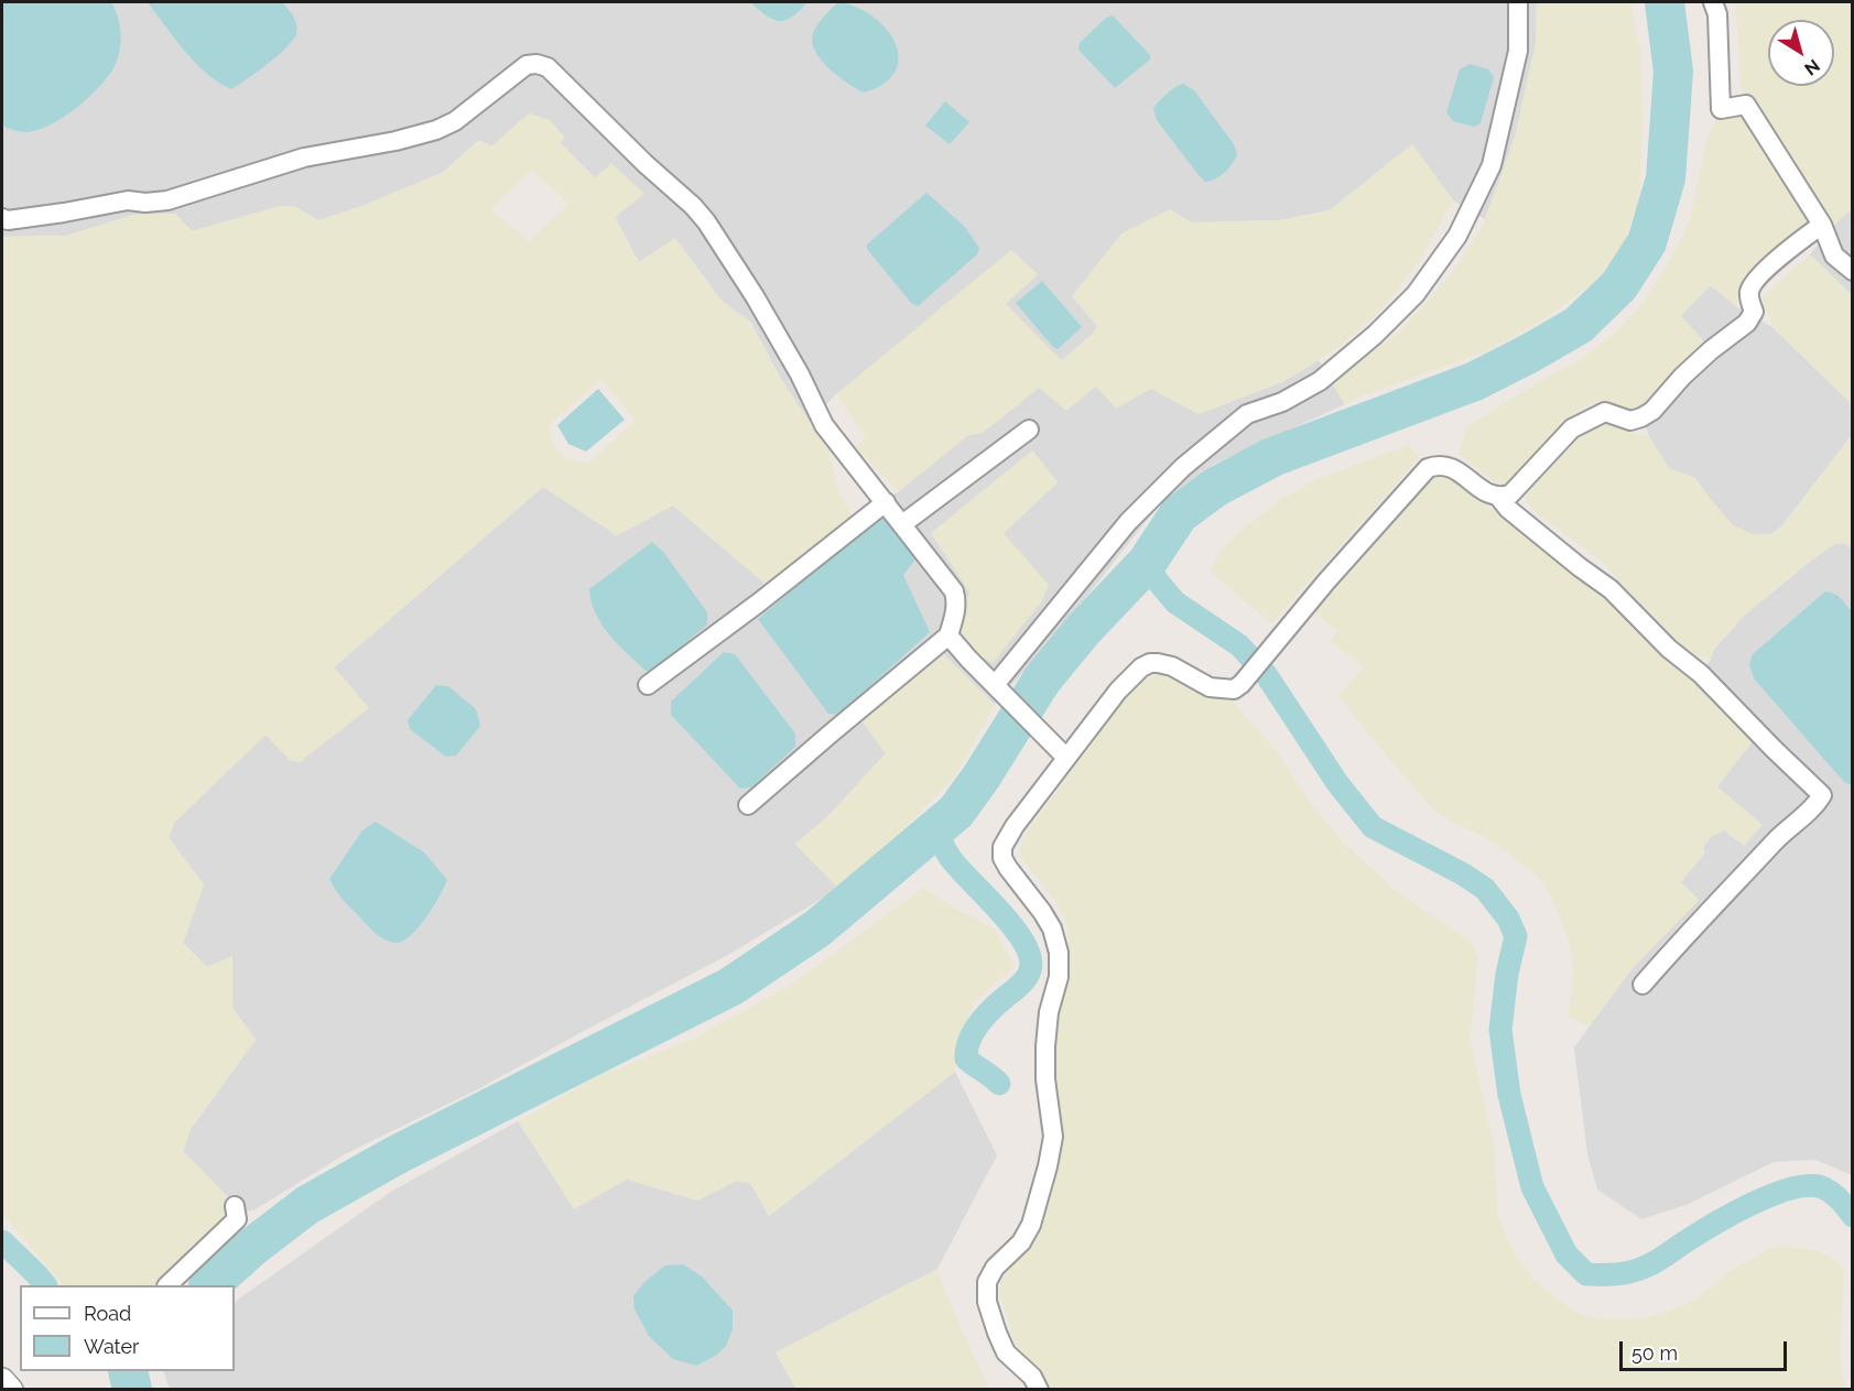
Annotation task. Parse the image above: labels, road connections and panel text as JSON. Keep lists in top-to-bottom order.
{
  "legend": ["Road", "Water"],
  "scale_bar": "50 m",
  "north": "bottom right"
}
